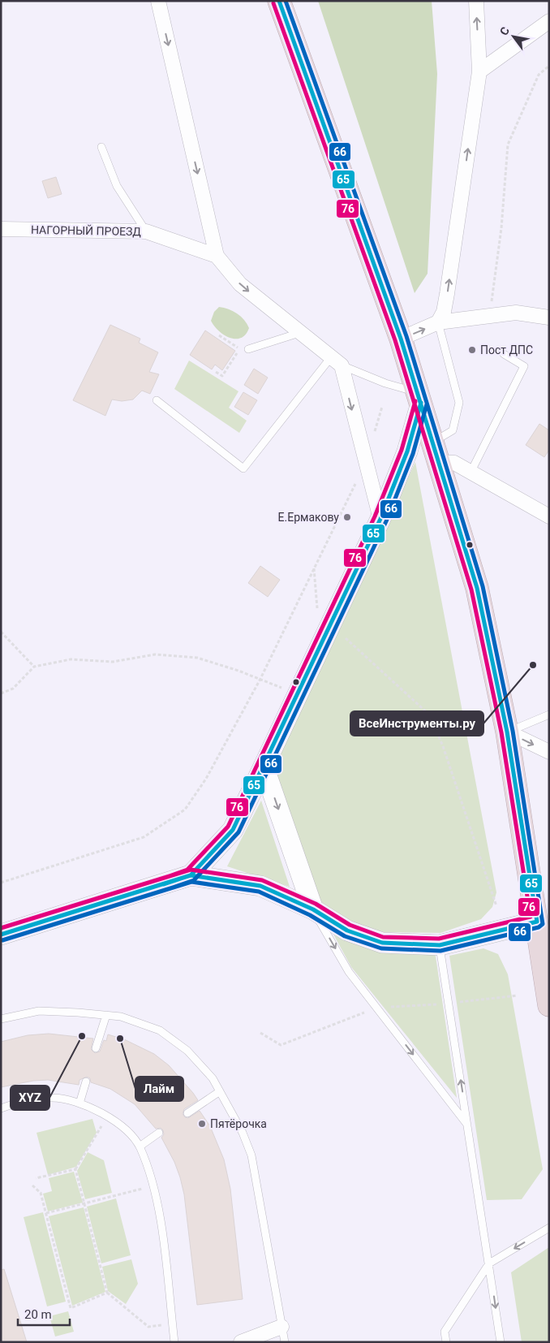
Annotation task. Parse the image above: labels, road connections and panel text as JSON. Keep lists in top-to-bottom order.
{
  "streets": {
    "street": ["НАГОРНЫЙ ПРОЕЗД"]
  },
  "places": [
    "Пост ДПС",
    "Е.Ермакову",
    "ВсеИнструменты.ру",
    "XYZ",
    "Лайм",
    "Пятёрочка"
  ],
  "lines": ["transit line 65", "transit line 66", "transit line 76"],
  "scale_bar": "20 m",
  "north": "top left"
}
